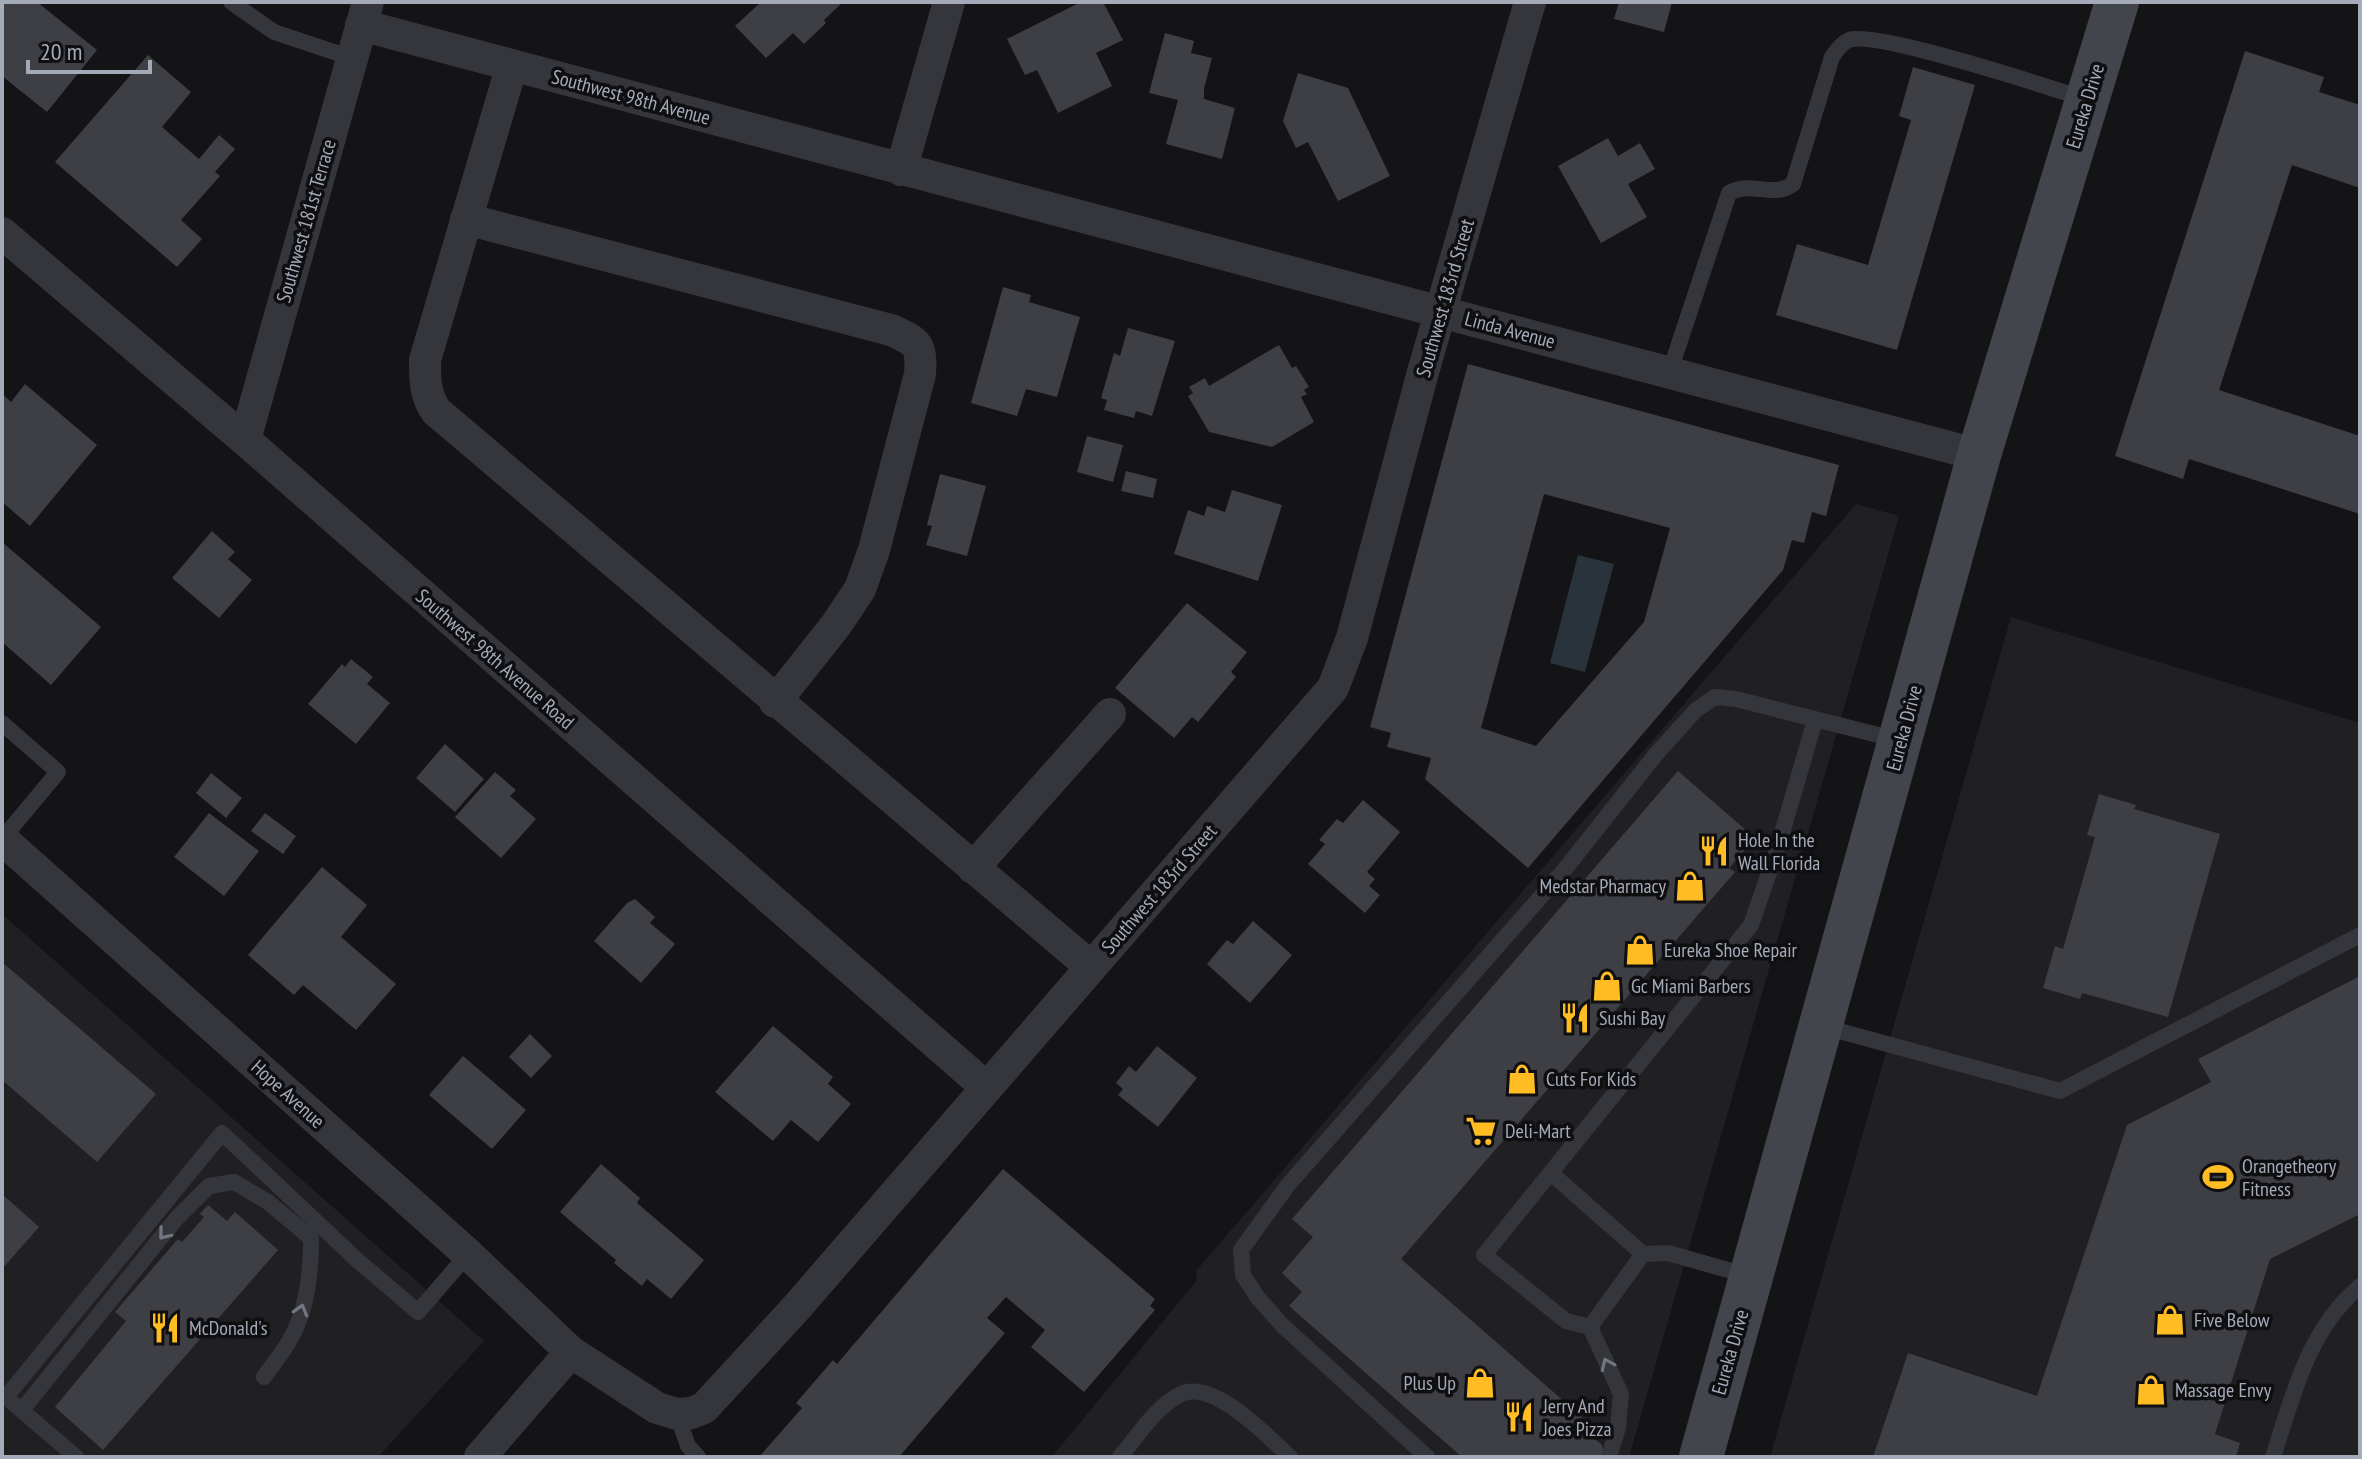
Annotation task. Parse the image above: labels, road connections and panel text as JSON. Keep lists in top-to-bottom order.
{
  "streets": {
    "main road": ["Eureka Drive"],
    "street": [
      "Southwest 98th Avenue",
      "Southwest 181st Terrace",
      "Southwest 183rd Street",
      "Linda Avenue",
      "Southwest 98th Avenue Road",
      "Hope Avenue"
    ]
  },
  "crossings": [
    ["Southwest 98th Avenue", "Southwest 181st Terrace"],
    ["Southwest 98th Avenue", "Linda Avenue"],
    ["Eureka Drive", "Linda Avenue"],
    ["Southwest 181st Terrace", "Southwest 98th Avenue Road"],
    ["Southwest 183rd Street", "Linda Avenue"],
    ["Southwest 183rd Street", "Southwest 98th Avenue Road"]
  ],
  "places": {
    "restaurant": [
      "Hole In the Wall Florida",
      "Sushi Bay",
      "McDonald's",
      "Jerry And Joes Pizza"
    ],
    "shop": [
      "Medstar Pharmacy",
      "Eureka Shoe Repair",
      "Gc Miami Barbers",
      "Cuts For Kids",
      "Five Below",
      "Plus Up",
      "Massage Envy"
    ],
    "supermarket": ["Deli-Mart"],
    "sports": ["Orangetheory Fitness"]
  },
  "scale_bar": "20 m"
}
